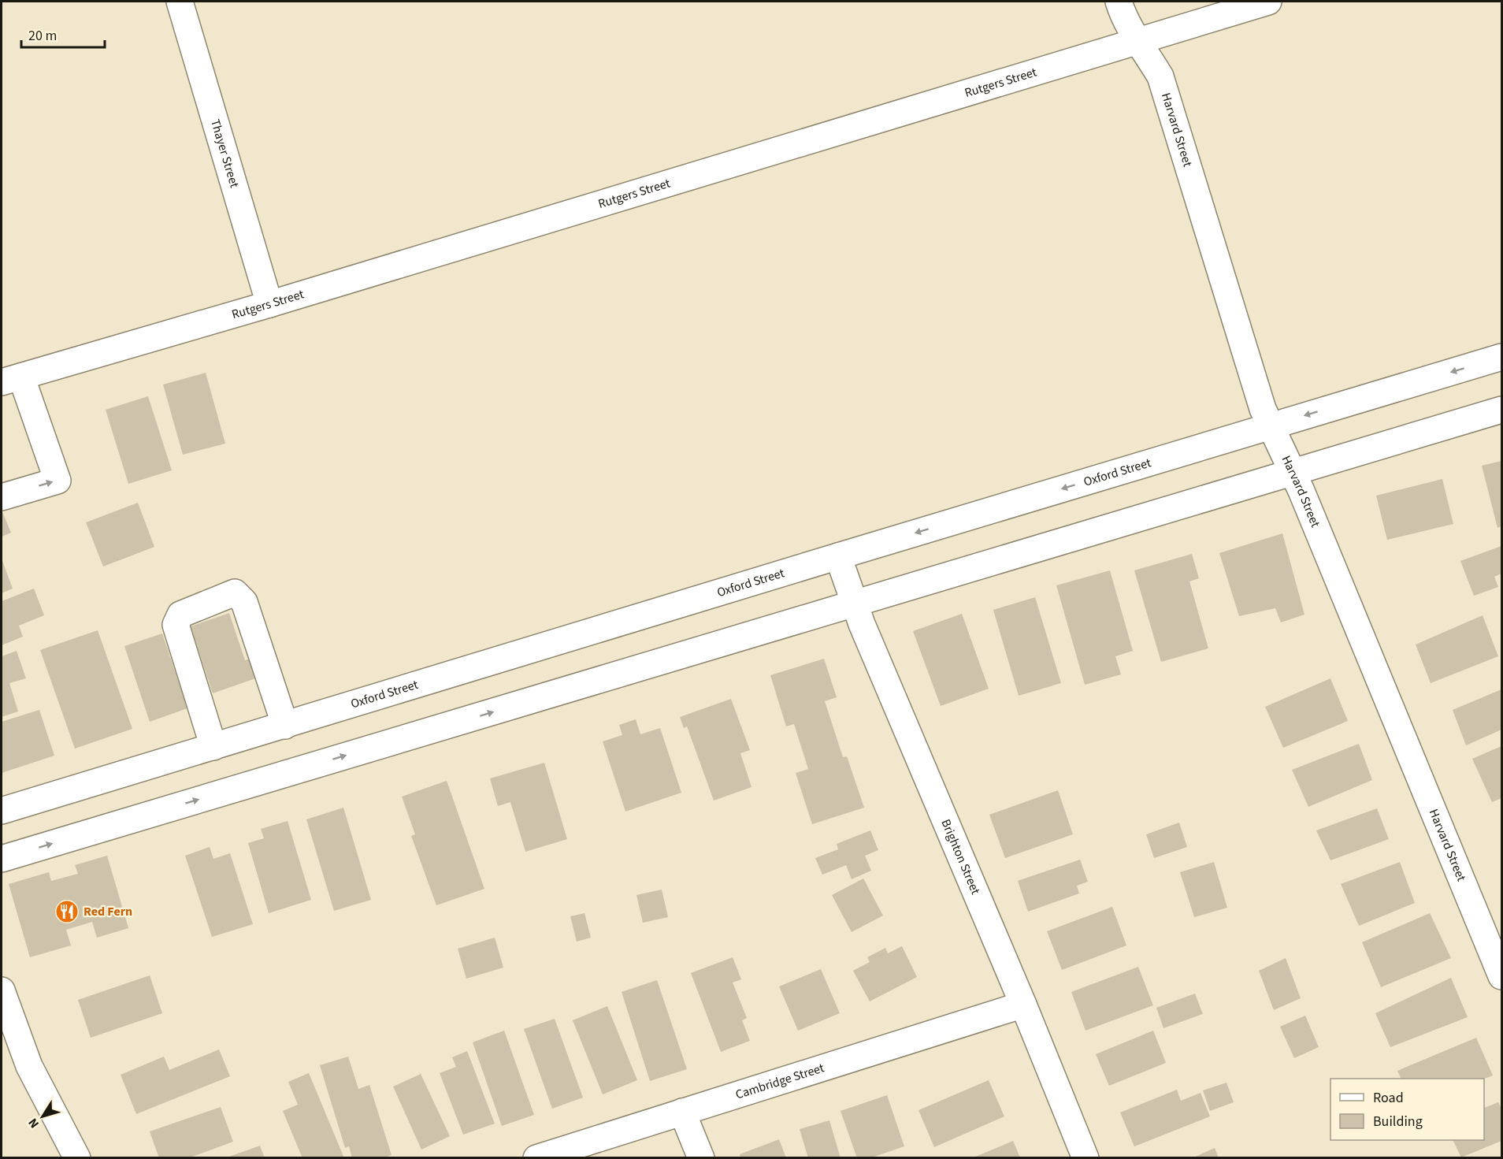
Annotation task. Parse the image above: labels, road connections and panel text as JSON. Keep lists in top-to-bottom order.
{
  "streets": {
    "street": [
      "Rutgers Street",
      "Harvard Street",
      "Thayer Street",
      "Oxford Street",
      "Brighton Street",
      "Cambridge Street"
    ]
  },
  "crossings": [
    ["Rutgers Street", "Harvard Street"],
    ["Rutgers Street", "Thayer Street"],
    ["Harvard Street", "Oxford Street"],
    ["Oxford Street", "Brighton Street"],
    ["Brighton Street", "Cambridge Street"]
  ],
  "places": {
    "restaurant": ["Red Fern"]
  },
  "legend": ["Road", "Building"],
  "scale_bar": "20 m",
  "north": "bottom left"
}
